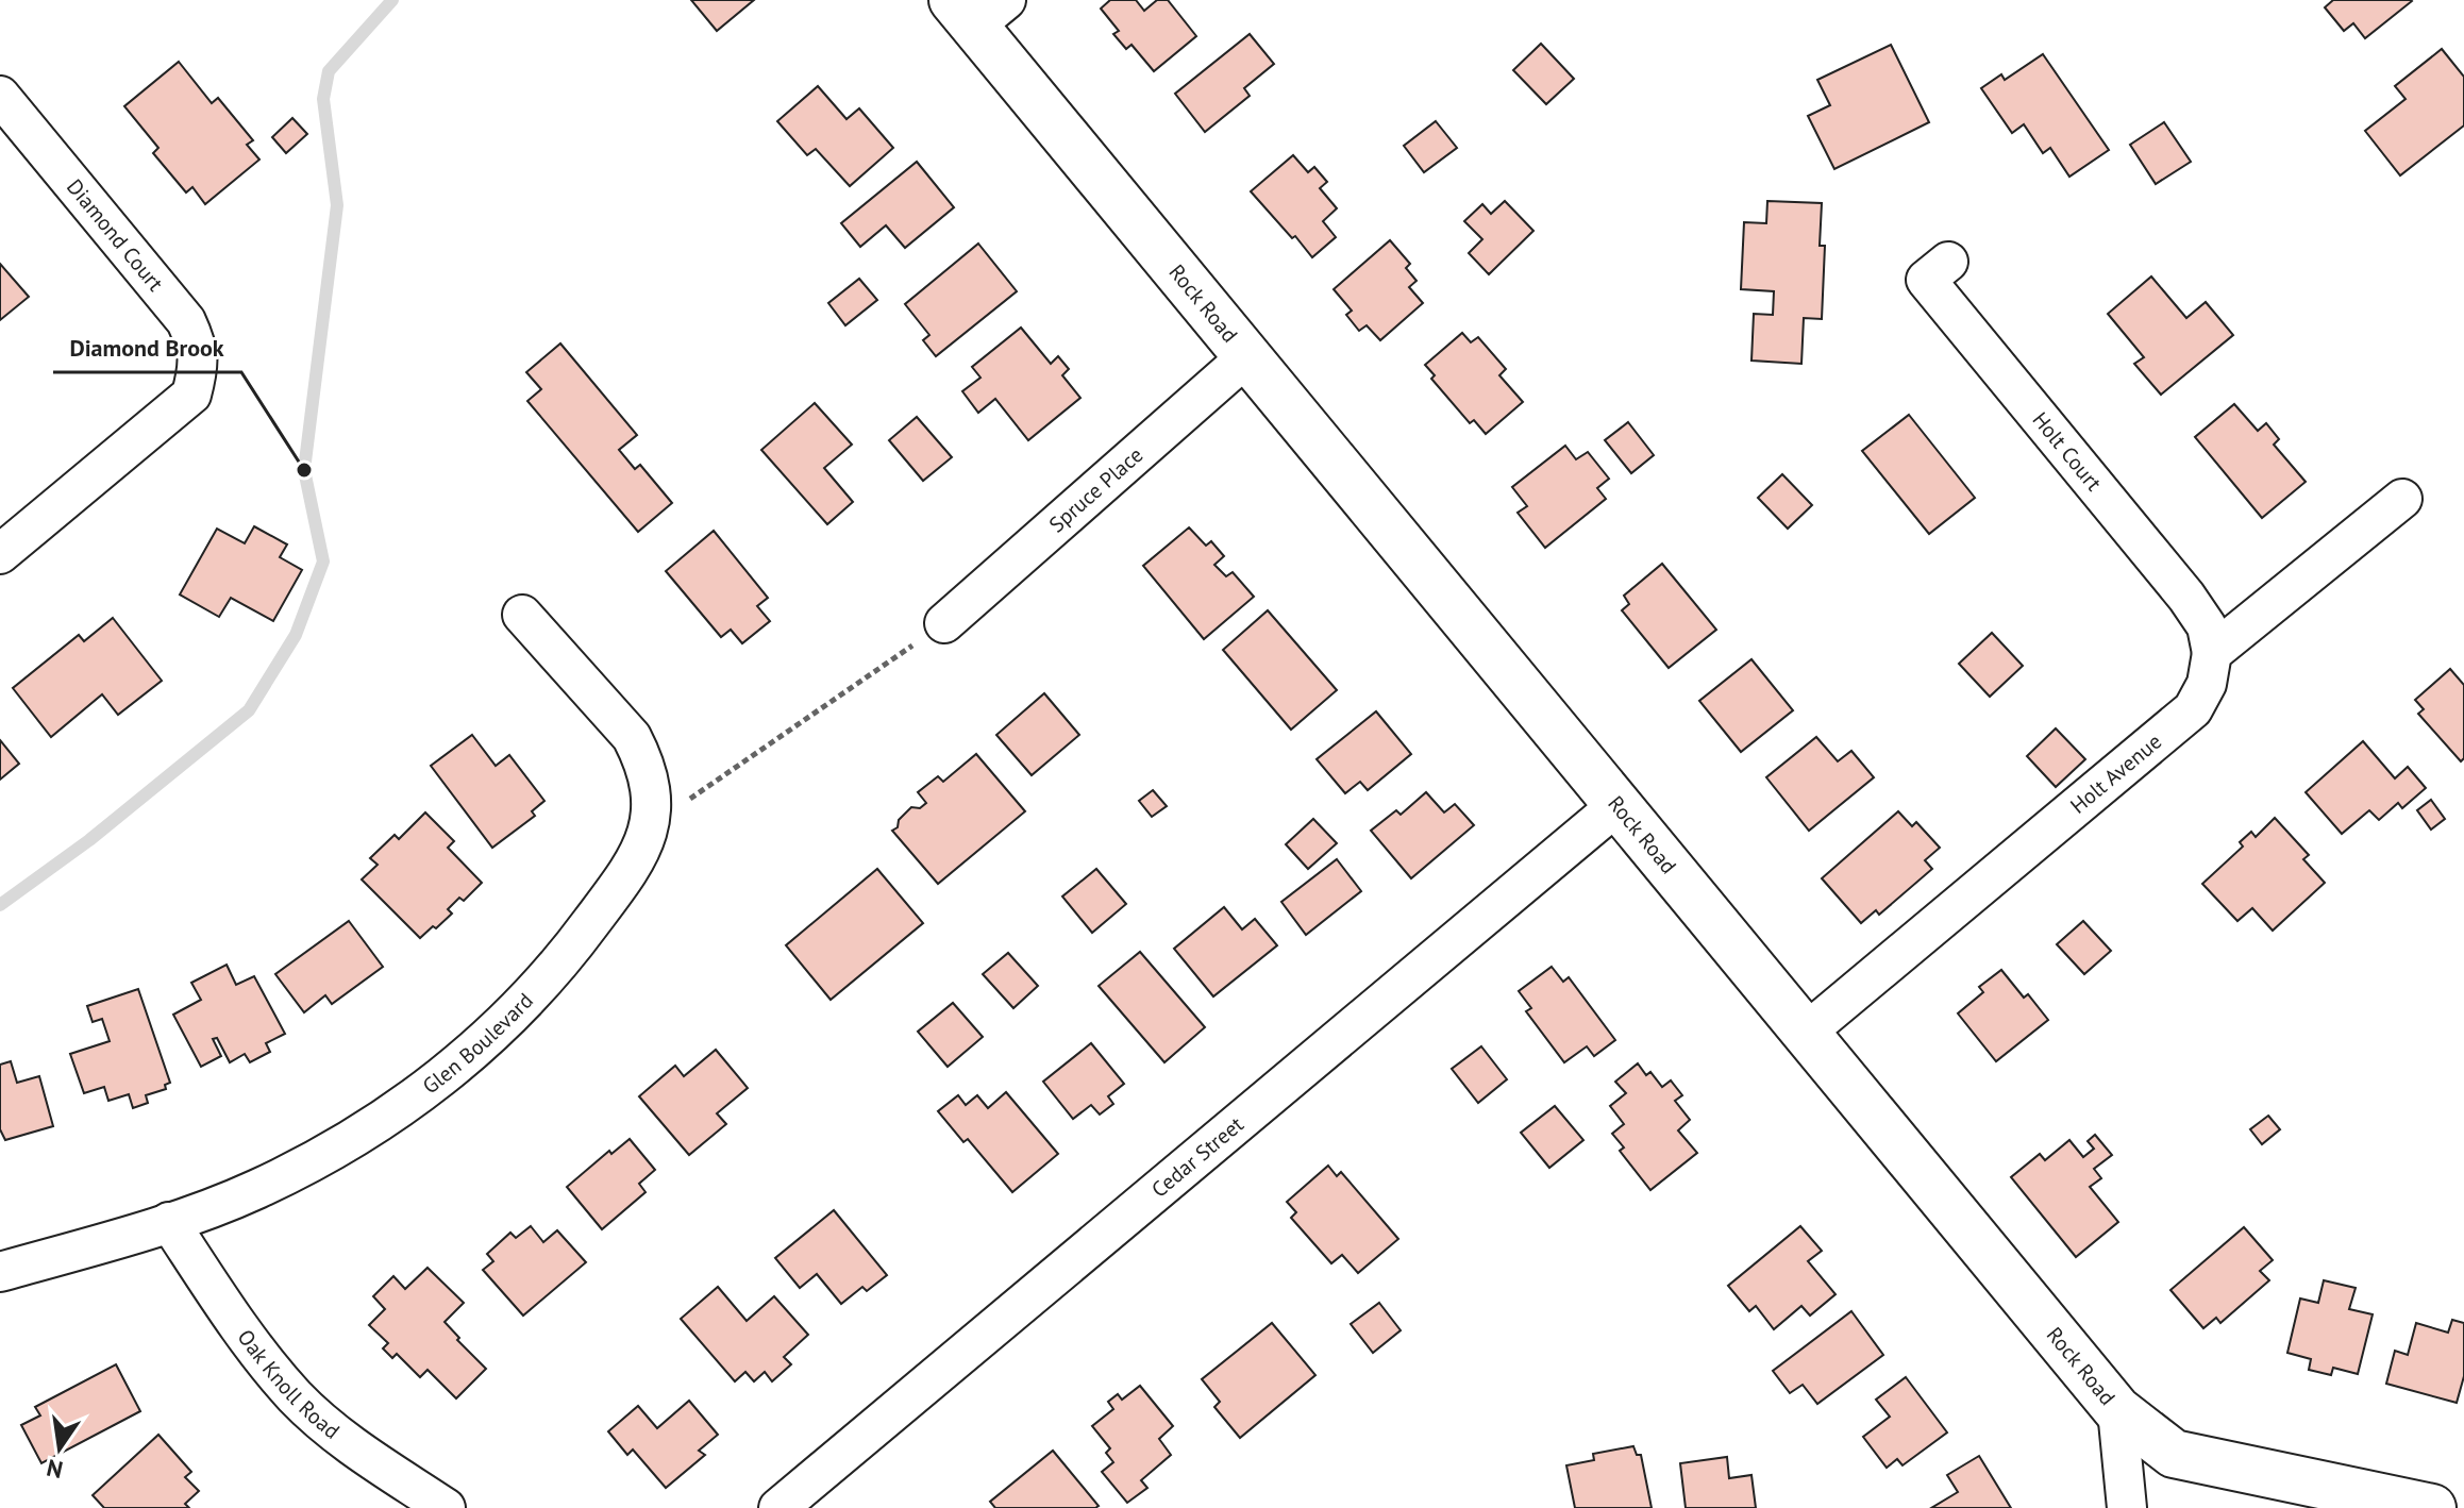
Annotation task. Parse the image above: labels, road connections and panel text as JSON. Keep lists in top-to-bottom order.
{
  "streets": {
    "street": [
      "Diamond Court",
      "Rock Road",
      "Holt Court",
      "Spruce Place",
      "Holt Avenue",
      "Glen Boulevard",
      "Cedar Street",
      "Oak Knoll Road"
    ]
  },
  "crossings": [
    ["Rock Road", "Spruce Place"],
    ["Rock Road", "Holt Avenue"],
    ["Rock Road", "Cedar Street"],
    ["Holt Court", "Holt Avenue"],
    ["Glen Boulevard", "Oak Knoll Road"]
  ],
  "places": ["Diamond Brook"],
  "north": "bottom"
}
